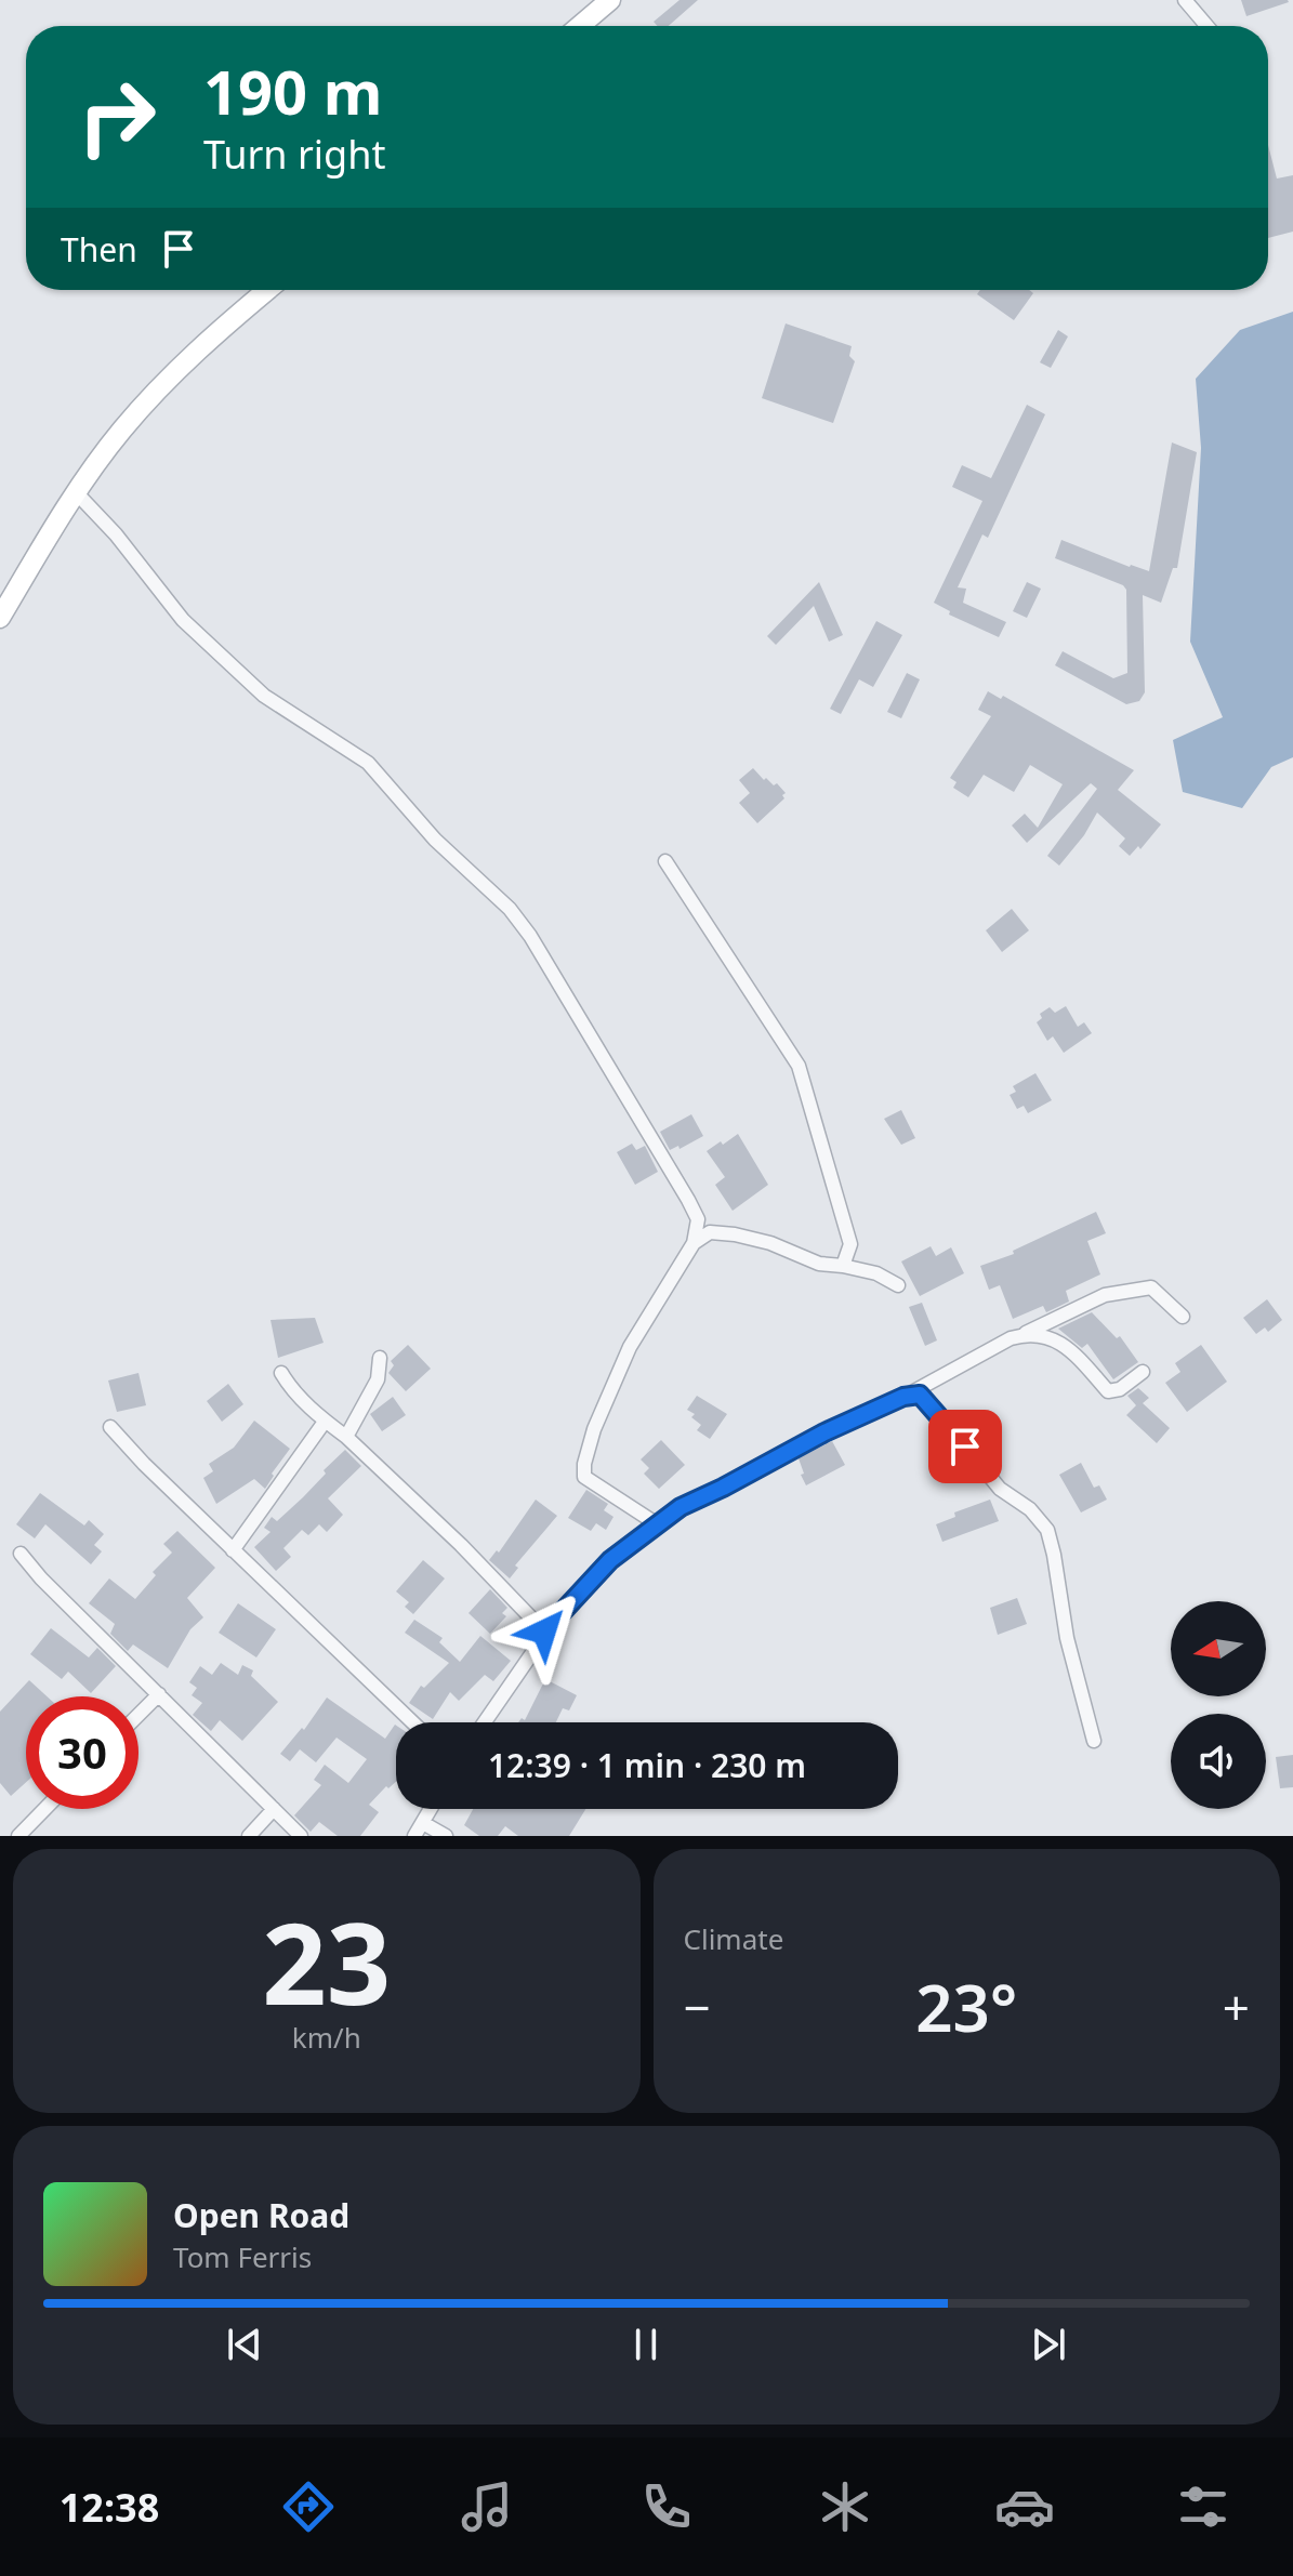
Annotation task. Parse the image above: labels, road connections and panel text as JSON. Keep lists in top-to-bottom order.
{
  "north": "left",
  "page": {
    "turn": ["190 m", "Turn right"],
    "then": "Then",
    "limit": "30",
    "trip": "12:39 · 1 min · 230 m",
    "tile": [
      ["23", "km/h"],
      "Climate"
    ],
    "heat": ["−", "23°", "+"],
    "song": ["Open Road", "Tom Ferris"],
    "tabs": "12:38"
  }
}
